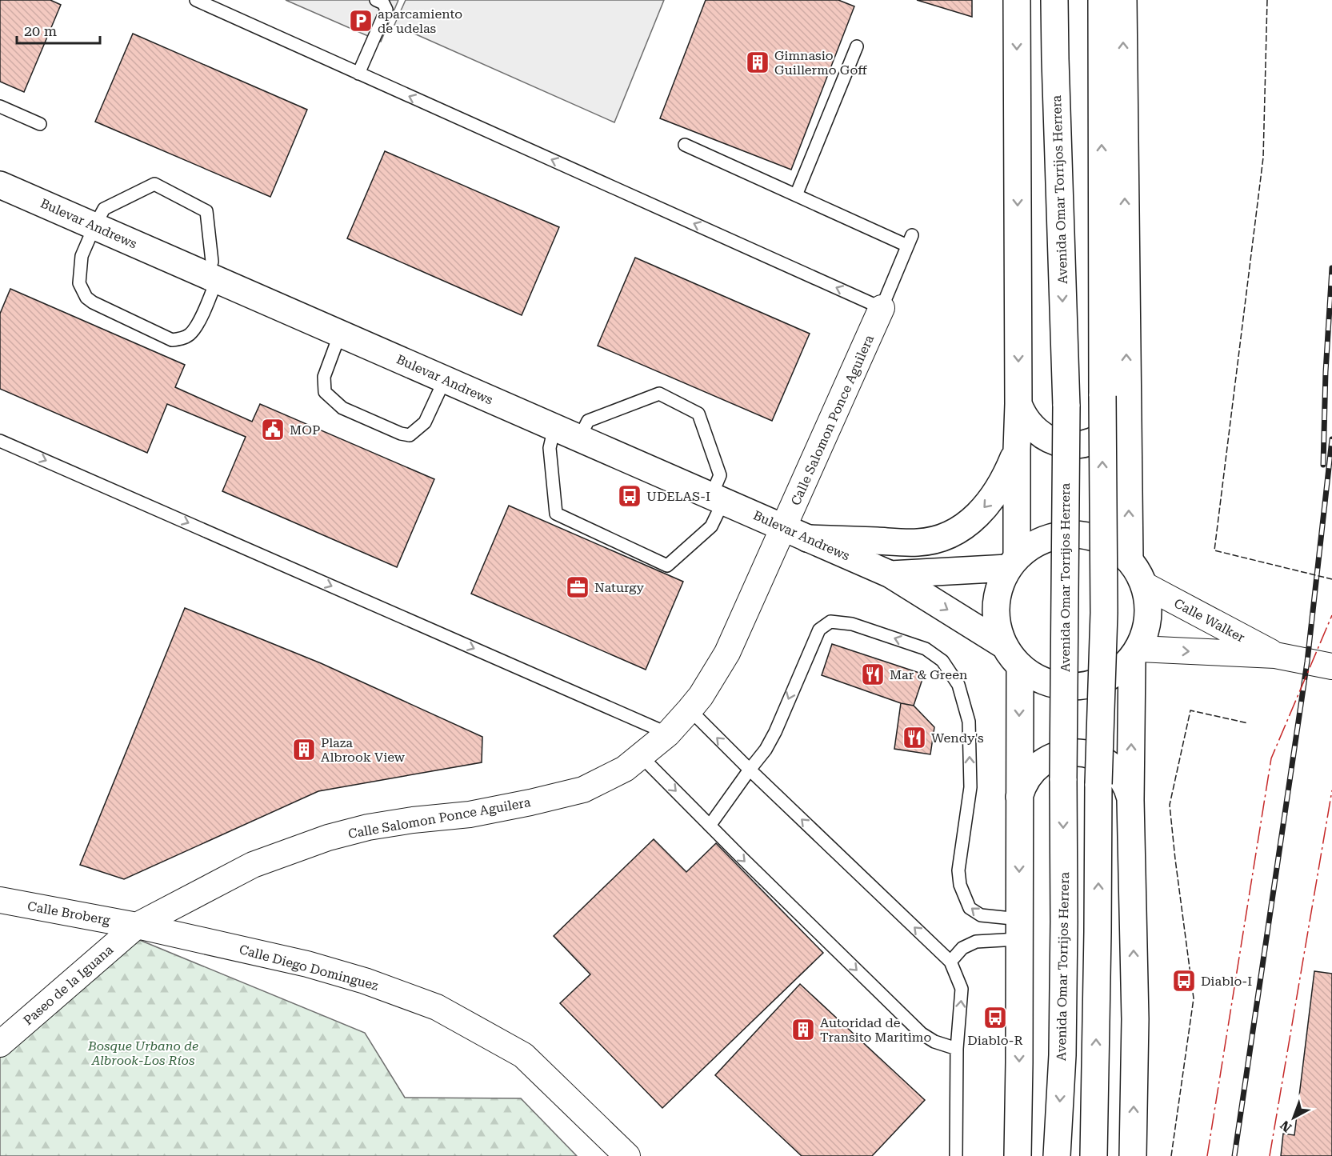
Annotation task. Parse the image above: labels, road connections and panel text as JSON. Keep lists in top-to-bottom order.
{
  "streets": {
    "main road": ["Avenida Omar Torrijos Herrera", "Bulevar Andrews"],
    "street": [
      "Calle Salomon Ponce Aguilera",
      "Calle Walker",
      "Calle Broberg",
      "Calle Diego Dominguez",
      "Paseo de la Iguana"
    ]
  },
  "crossings": [
    ["Bulevar Andrews", "Calle Salomon Ponce Aguilera"],
    ["Bulevar Andrews", "Calle Walker"],
    ["Calle Salomon Ponce Aguilera", "Calle Broberg"],
    ["Calle Salomon Ponce Aguilera", "Calle Diego Dominguez"],
    ["Calle Salomon Ponce Aguilera", "Paseo de la Iguana"],
    ["Calle Broberg", "Calle Diego Dominguez"],
    ["Calle Broberg", "Paseo de la Iguana"],
    ["Calle Diego Dominguez", "Paseo de la Iguana"]
  ],
  "one_way": ["Calle Walker"],
  "parks": ["Bosque Urbano de Albrook-Los Ríos"],
  "places": {
    "parking": ["aparcamiento de udelas"],
    "building": ["Gimnasio Guillermo Goff", "Plaza Albrook View", "Autoridad de Transito Maritimo"],
    "public building": ["MOP"],
    "bus stop": ["UDELAS-I", "Diablo-I", "Diablo-R"],
    "office": ["Naturgy"],
    "restaurant": ["Mar & Green", "Wendy's"]
  },
  "scale_bar": "20 m",
  "north": "bottom left"
}
